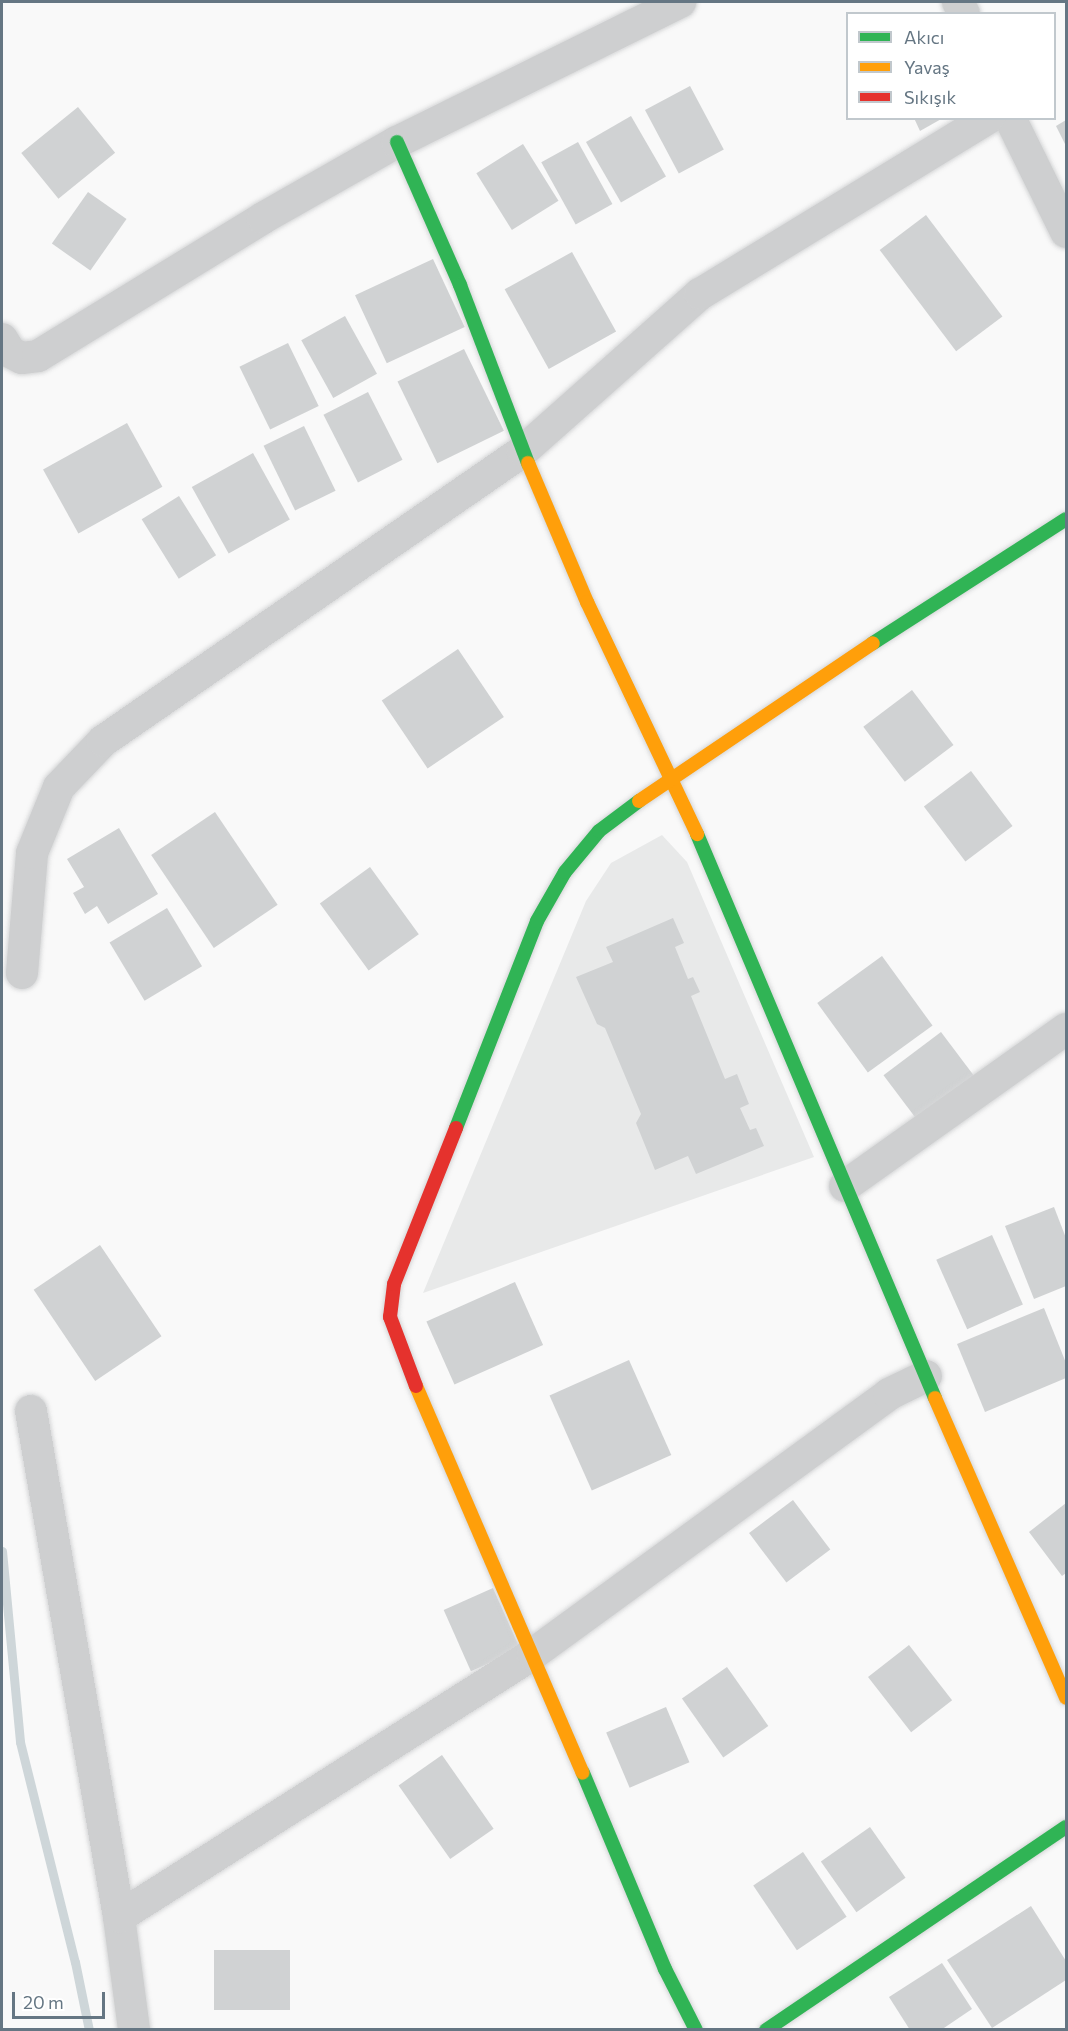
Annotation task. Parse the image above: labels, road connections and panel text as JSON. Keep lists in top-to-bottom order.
{
  "legend": ["Akıcı", "Yavaş", "Sıkışık"],
  "scale_bar": "20 m"
}
